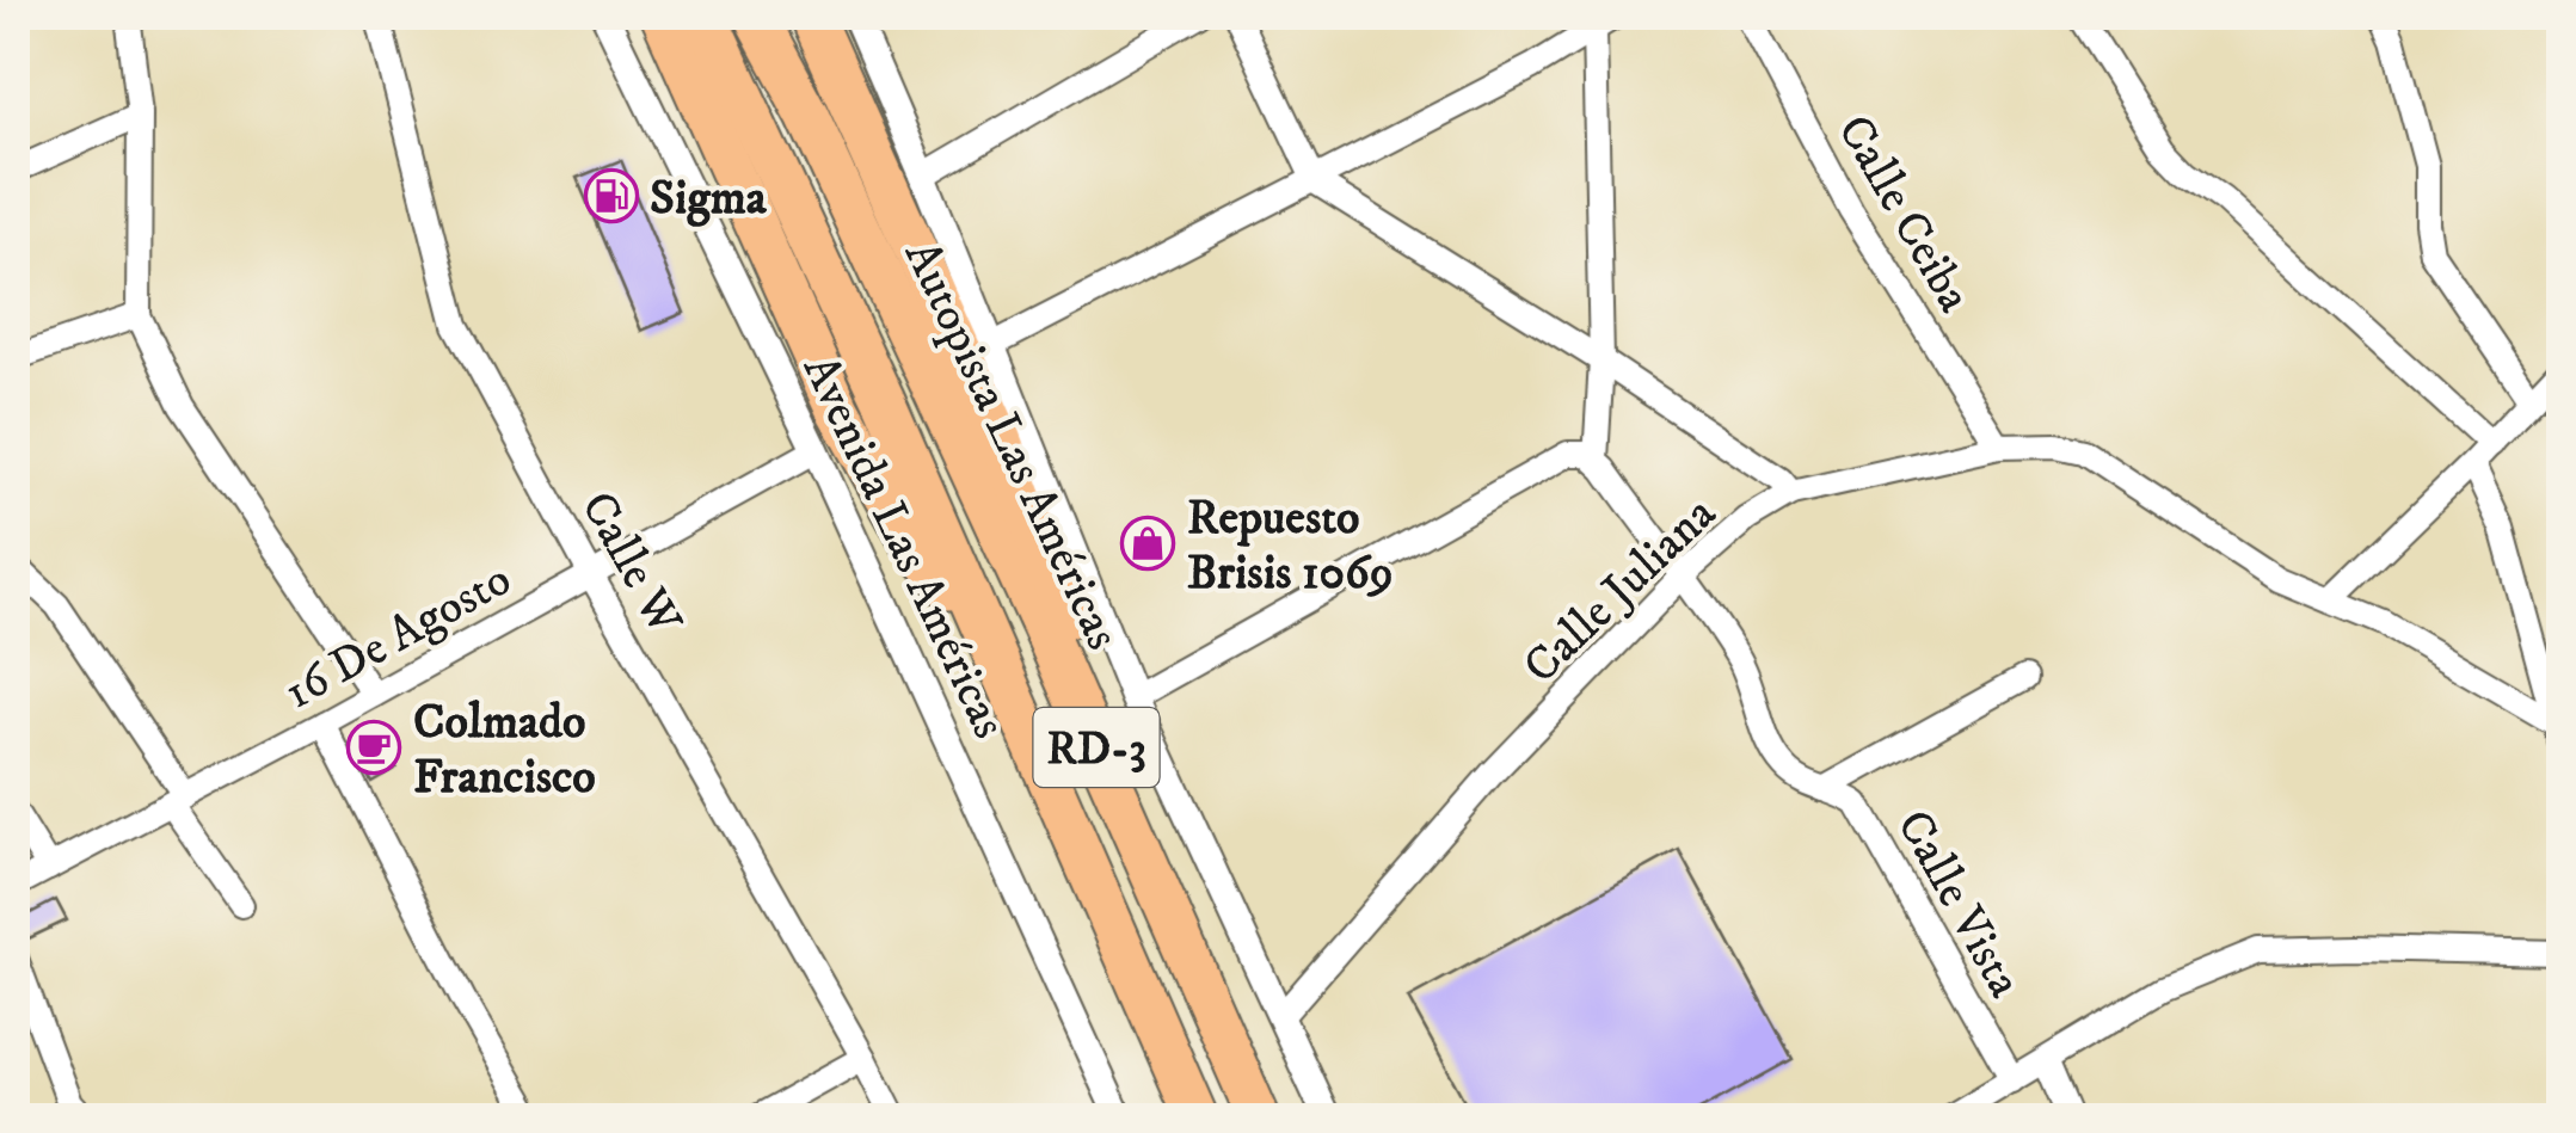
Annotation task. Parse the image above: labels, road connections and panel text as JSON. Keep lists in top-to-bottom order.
{
  "streets": {
    "highway": ["Autopista Las Américas", "RD-3"],
    "street": [
      "Calle Ceiba",
      "Avenida Las Américas",
      "Calle W",
      "Calle Juliana",
      "16 De Agosto",
      "Calle Vista"
    ]
  },
  "crossings": [
    ["Calle Ceiba", "Calle Juliana"],
    ["Avenida Las Américas", "16 De Agosto"],
    ["Calle W", "16 De Agosto"],
    ["Calle Juliana", "Calle Vista"]
  ],
  "places": {
    "fuel station": ["Sigma"],
    "shop": ["Repuesto Brisis 1069"],
    "cafe": ["Colmado Francisco"]
  }
}
